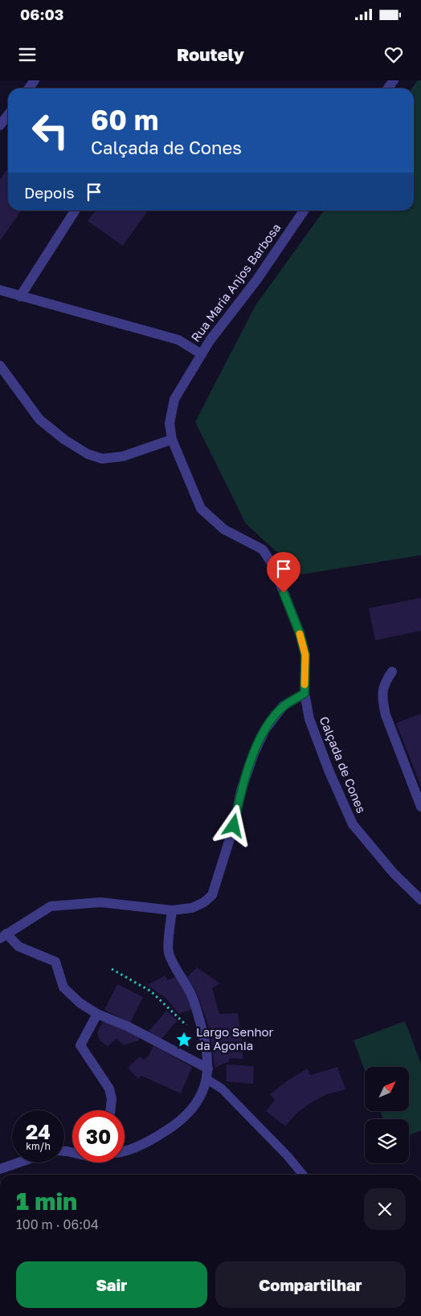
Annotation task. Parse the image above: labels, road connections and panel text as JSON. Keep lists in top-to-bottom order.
{
  "streets": {
    "street": ["Rua Maria Anjos Barbosa", "Calçada de Cones"]
  },
  "crossings": [
    ["Rua Maria Anjos Barbosa", "Calçada de Cones"]
  ],
  "places": {
    "place": ["Largo Senhor da Agonia"]
  },
  "north": "top right",
  "page": {
    "status": "06:03",
    "header": "Routely",
    "turn": ["60 m", "Calçada de Cones"],
    "then": "Depois",
    "speed": "24 km/h",
    "limit": "30",
    "heading": ["1 min", "100 m · 06:04"],
    "buttons": ["Sair", "Compartilhar"]
  }
}
